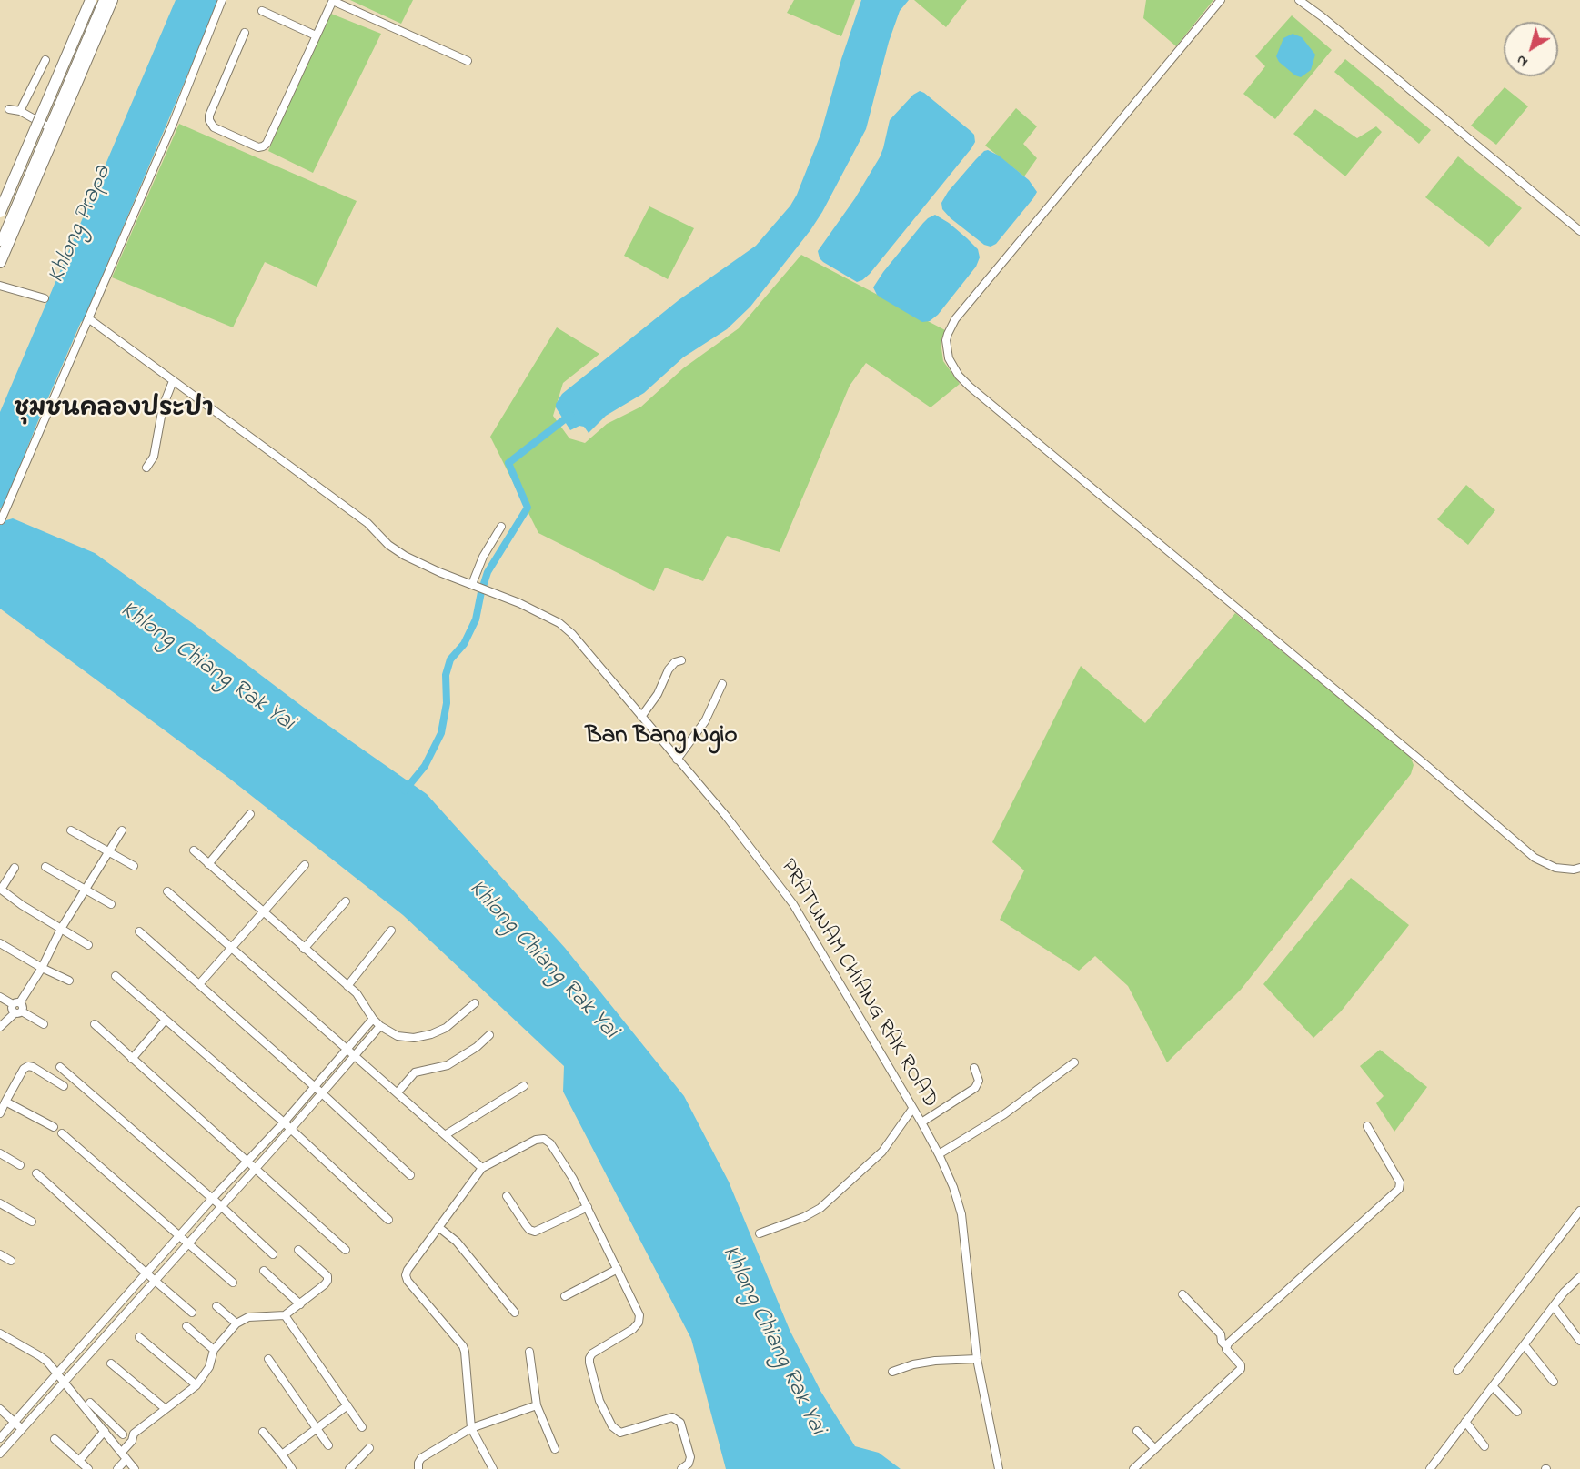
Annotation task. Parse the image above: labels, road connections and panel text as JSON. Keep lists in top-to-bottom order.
{
  "streets": {
    "street": ["PRATUNAM CHIANG RAK ROAD"]
  },
  "districts": ["ชุมชนคลองประปา", "Ban Bang Ngio"],
  "water": ["Khlong Prapa", "Khlong Chiang Rak Yai"],
  "north": "bottom left"
}
